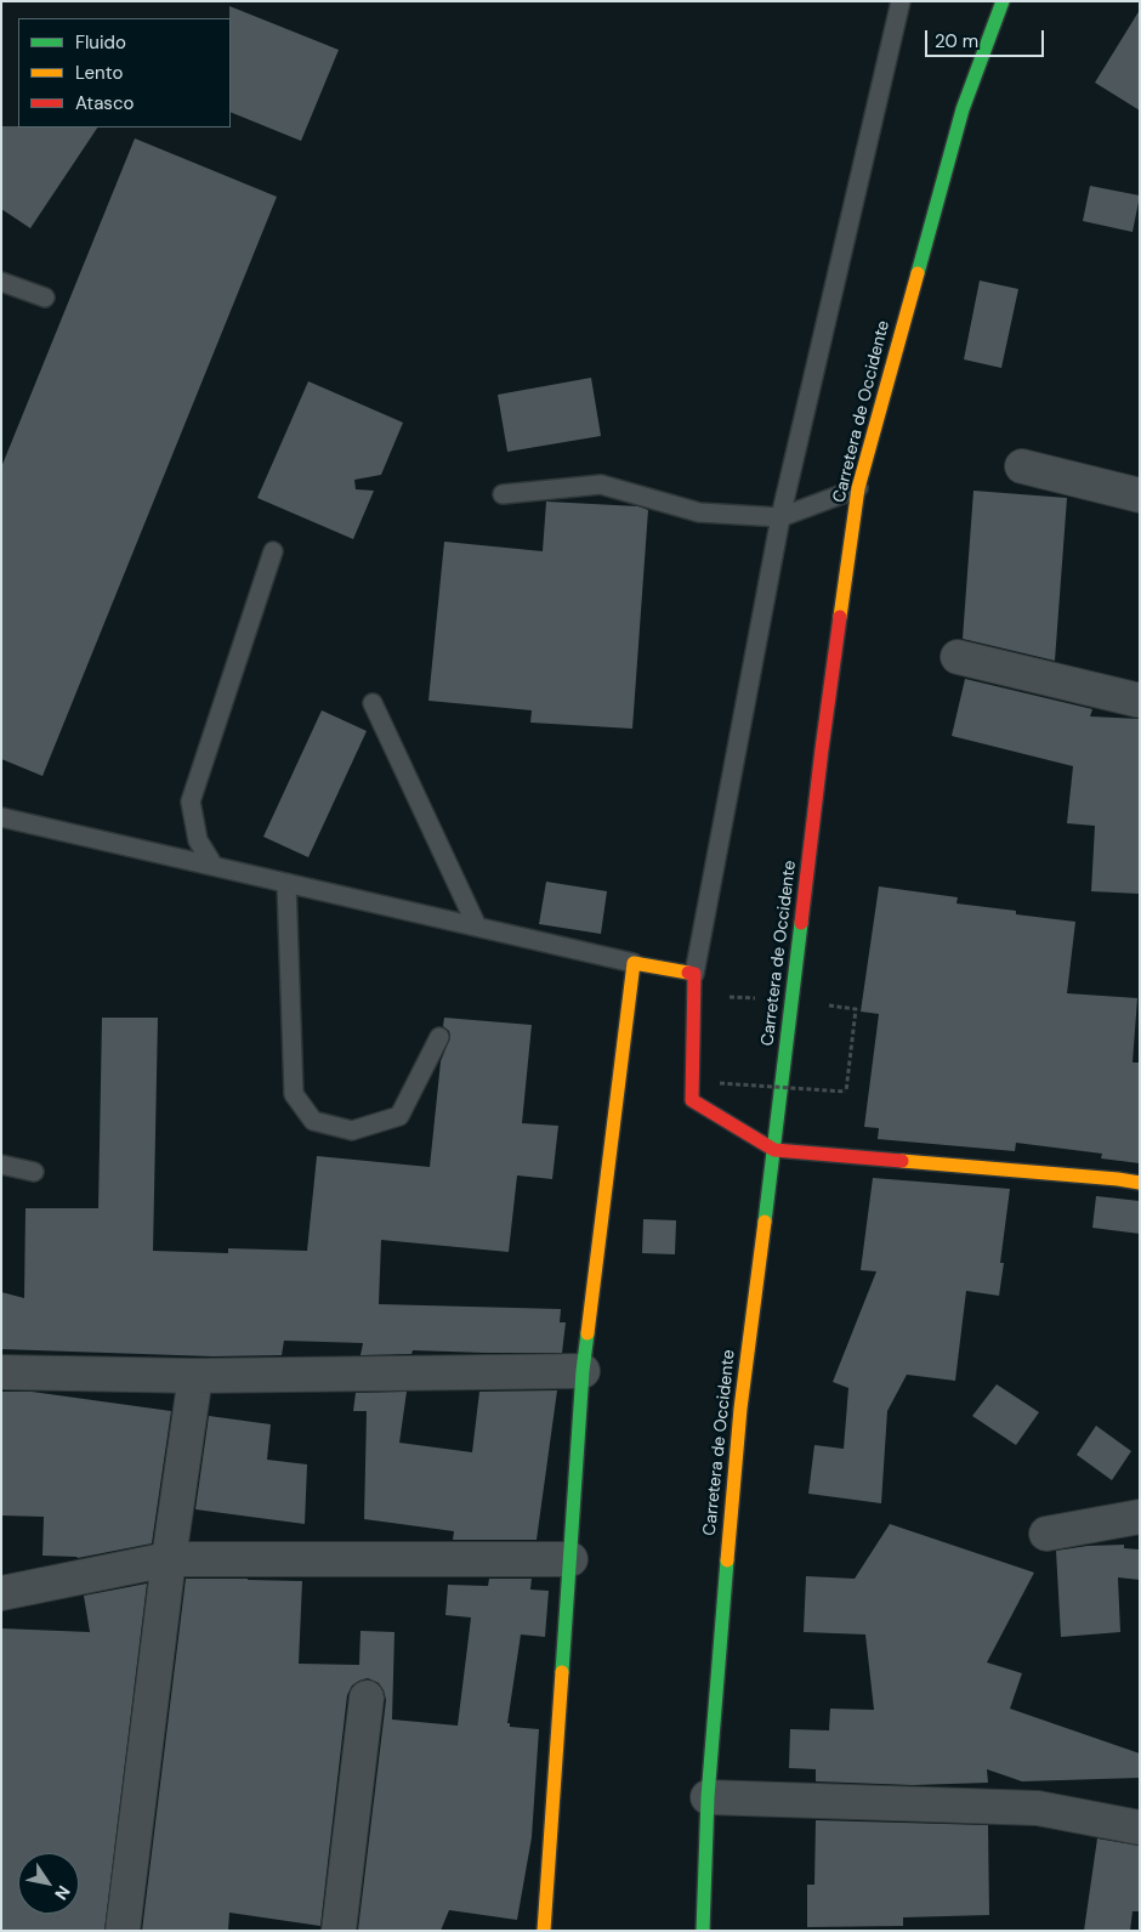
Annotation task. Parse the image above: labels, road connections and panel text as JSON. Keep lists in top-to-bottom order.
{
  "streets": {
    "main road": ["Carretera de Occidente"]
  },
  "legend": ["Fluido", "Lento", "Atasco"],
  "scale_bar": "20 m",
  "north": "bottom right"
}
